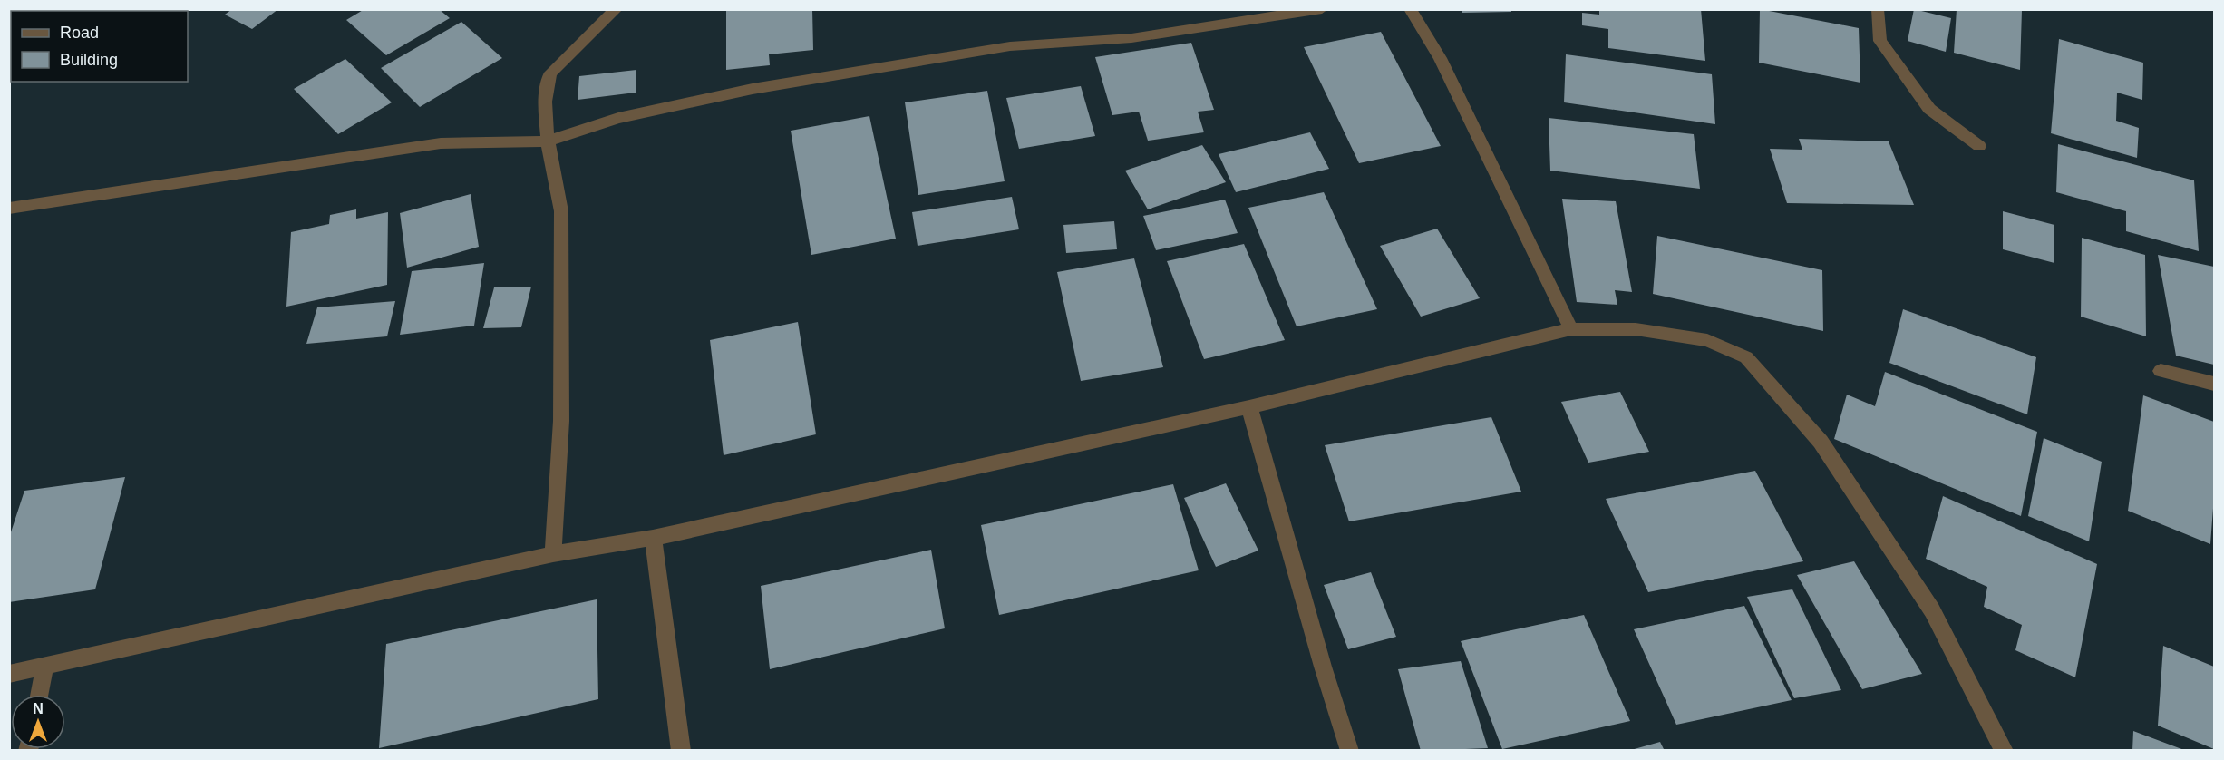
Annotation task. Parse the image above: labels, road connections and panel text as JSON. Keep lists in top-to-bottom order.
{
  "legend": ["Road", "Building"],
  "north": "top"
}
